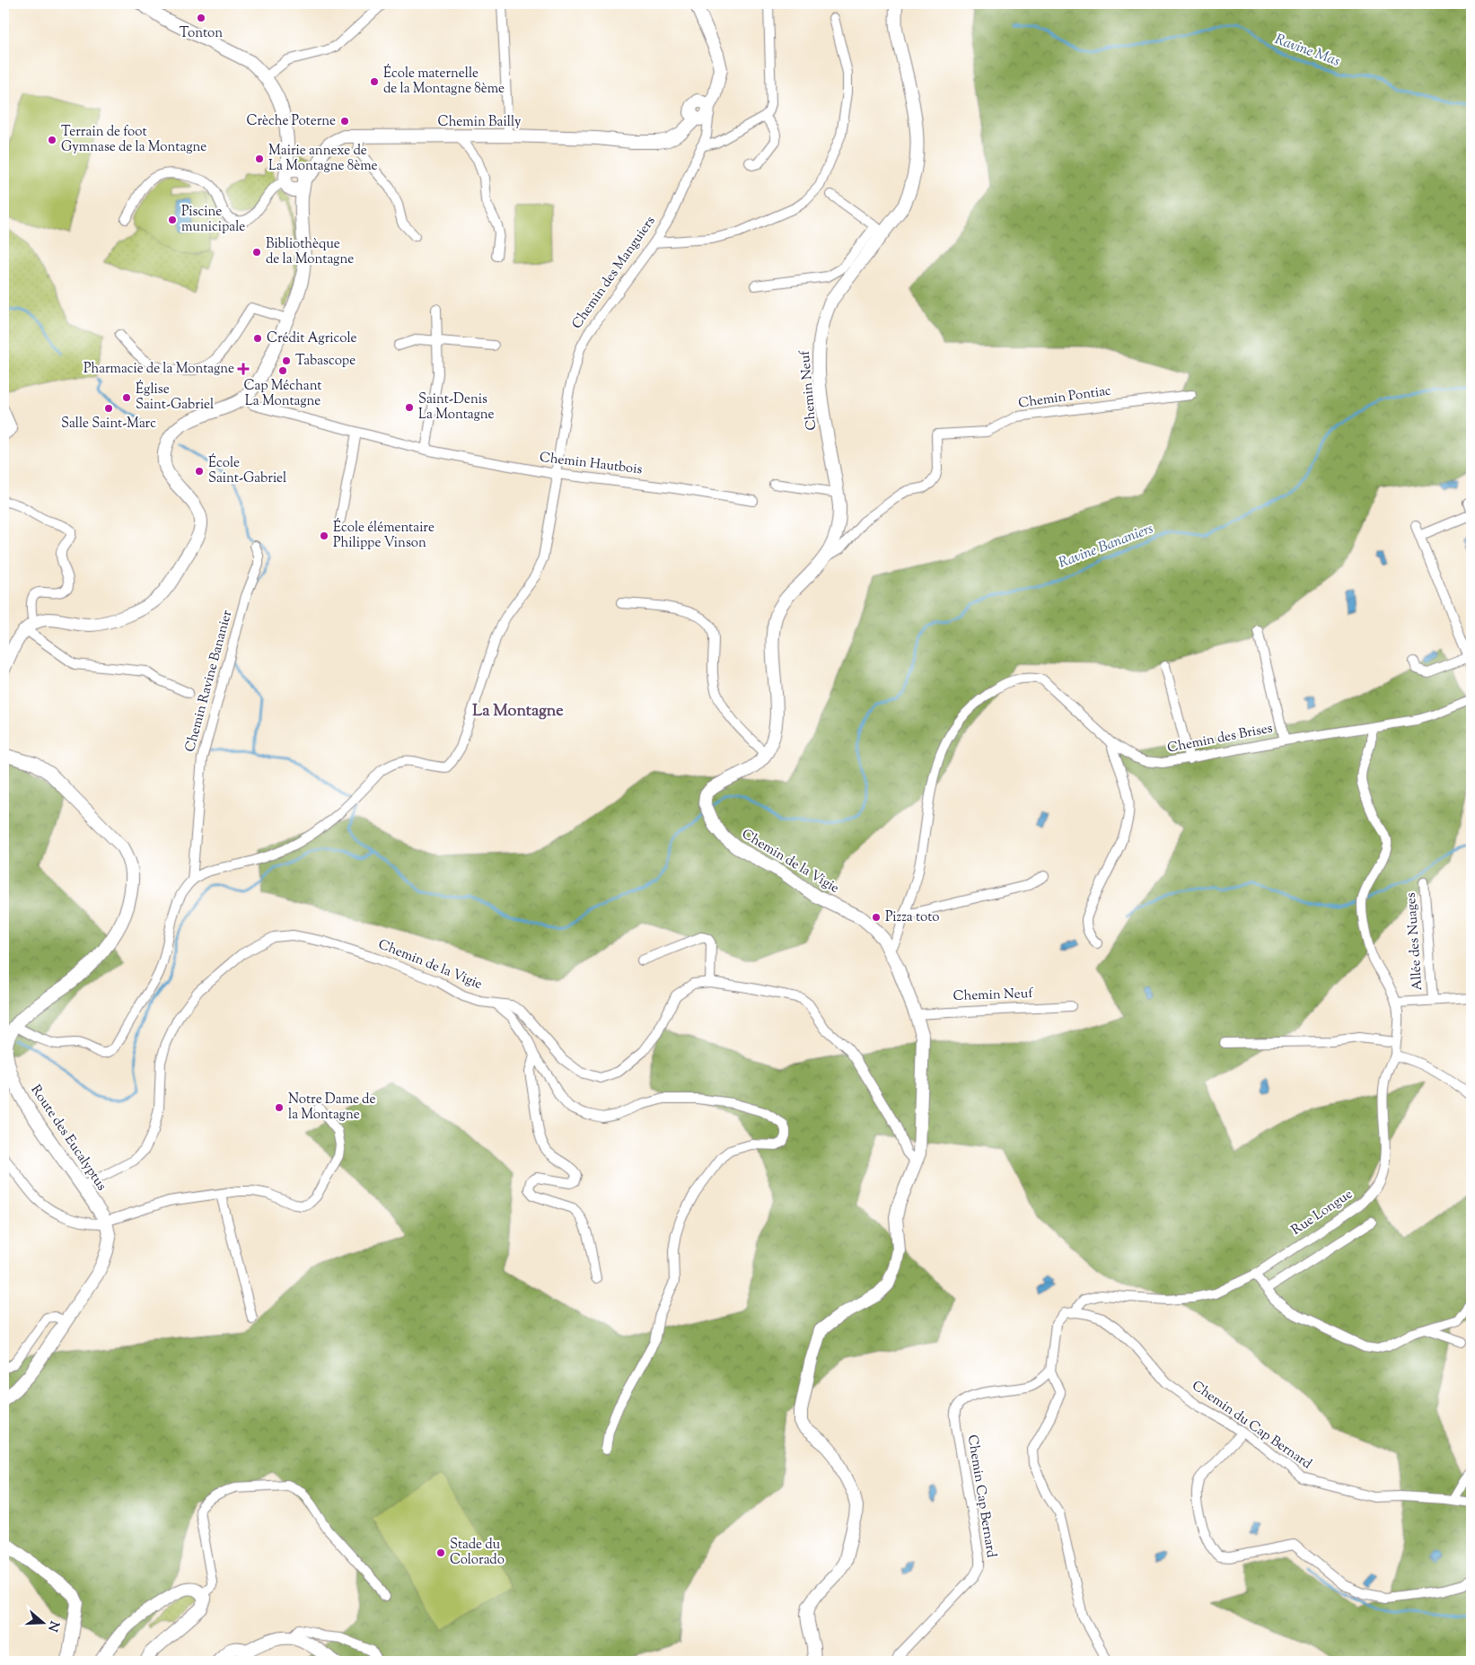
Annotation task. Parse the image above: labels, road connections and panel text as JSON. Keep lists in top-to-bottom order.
{
  "streets": {
    "street": [
      "Chemin Bailly",
      "Chemin des Manguiers",
      "Chemin Neuf",
      "Chemin Pontiac",
      "Chemin Hautbois",
      "Chemin Ravine Bananier",
      "Chemin des Brises",
      "Chemin de la Vigie",
      "Allée des Nuages",
      "Route des Eucalyptus",
      "Rue Longue",
      "Chemin du Cap Bernard",
      "Chemin Cap Bernard"
    ]
  },
  "crossings": [
    ["Chemin Bailly", "Chemin des Manguiers"],
    ["Chemin des Manguiers", "Chemin Hautbois"],
    ["Chemin des Manguiers", "Chemin Ravine Bananier"],
    ["Chemin Neuf", "Chemin Pontiac"],
    ["Chemin Neuf", "Chemin de la Vigie"],
    ["Chemin des Brises", "Chemin de la Vigie"],
    ["Chemin de la Vigie", "Route des Eucalyptus"],
    ["Rue Longue", "Chemin du Cap Bernard"]
  ],
  "districts": ["La Montagne"],
  "water": ["Ravine Mas", "Ravine Bananiers"],
  "places": {
    "other": [
      "Tonton",
      "École maternelle de la Montagne 8ème",
      "Crèche Poterne",
      "Terrain de foot Gymnase de la Montagne",
      "Mairie annexe de La Montagne 8ème",
      "Piscine municipale",
      "Bibliothèque de la Montagne",
      "Crédit Agricole",
      "Tabascope",
      "Cap Méchant La Montagne",
      "Église Saint-Gabriel",
      "Saint-Denis La Montagne",
      "Salle Saint-Marc",
      "École Saint-Gabriel",
      "École élémentaire Philippe Vinson",
      "Pizza toto",
      "Notre Dame de la Montagne",
      "Stade du Colorado"
    ],
    "health": ["Pharmacie de la Montagne"]
  },
  "north": "right"
}
